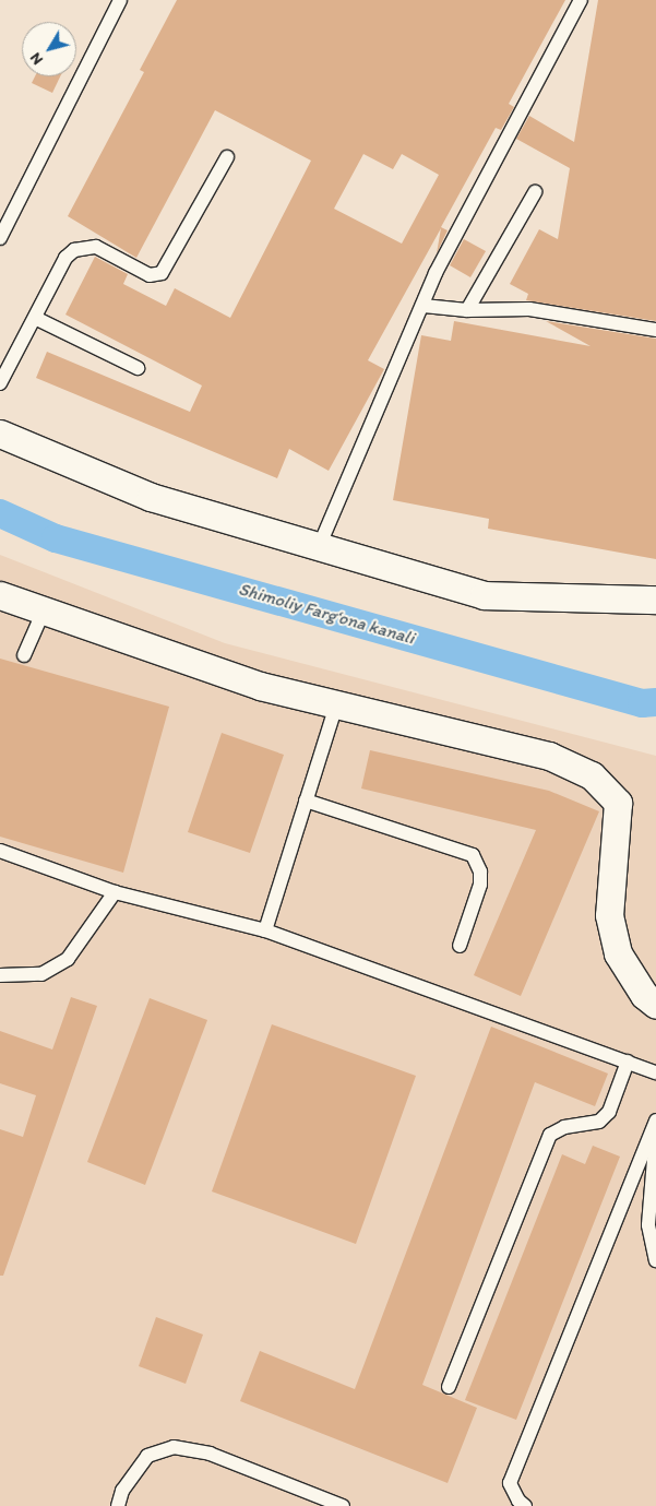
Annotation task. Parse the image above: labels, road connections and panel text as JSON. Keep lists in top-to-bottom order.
{
  "water": ["Shimoliy Fargʻona kanali"],
  "north": "bottom left"
}
